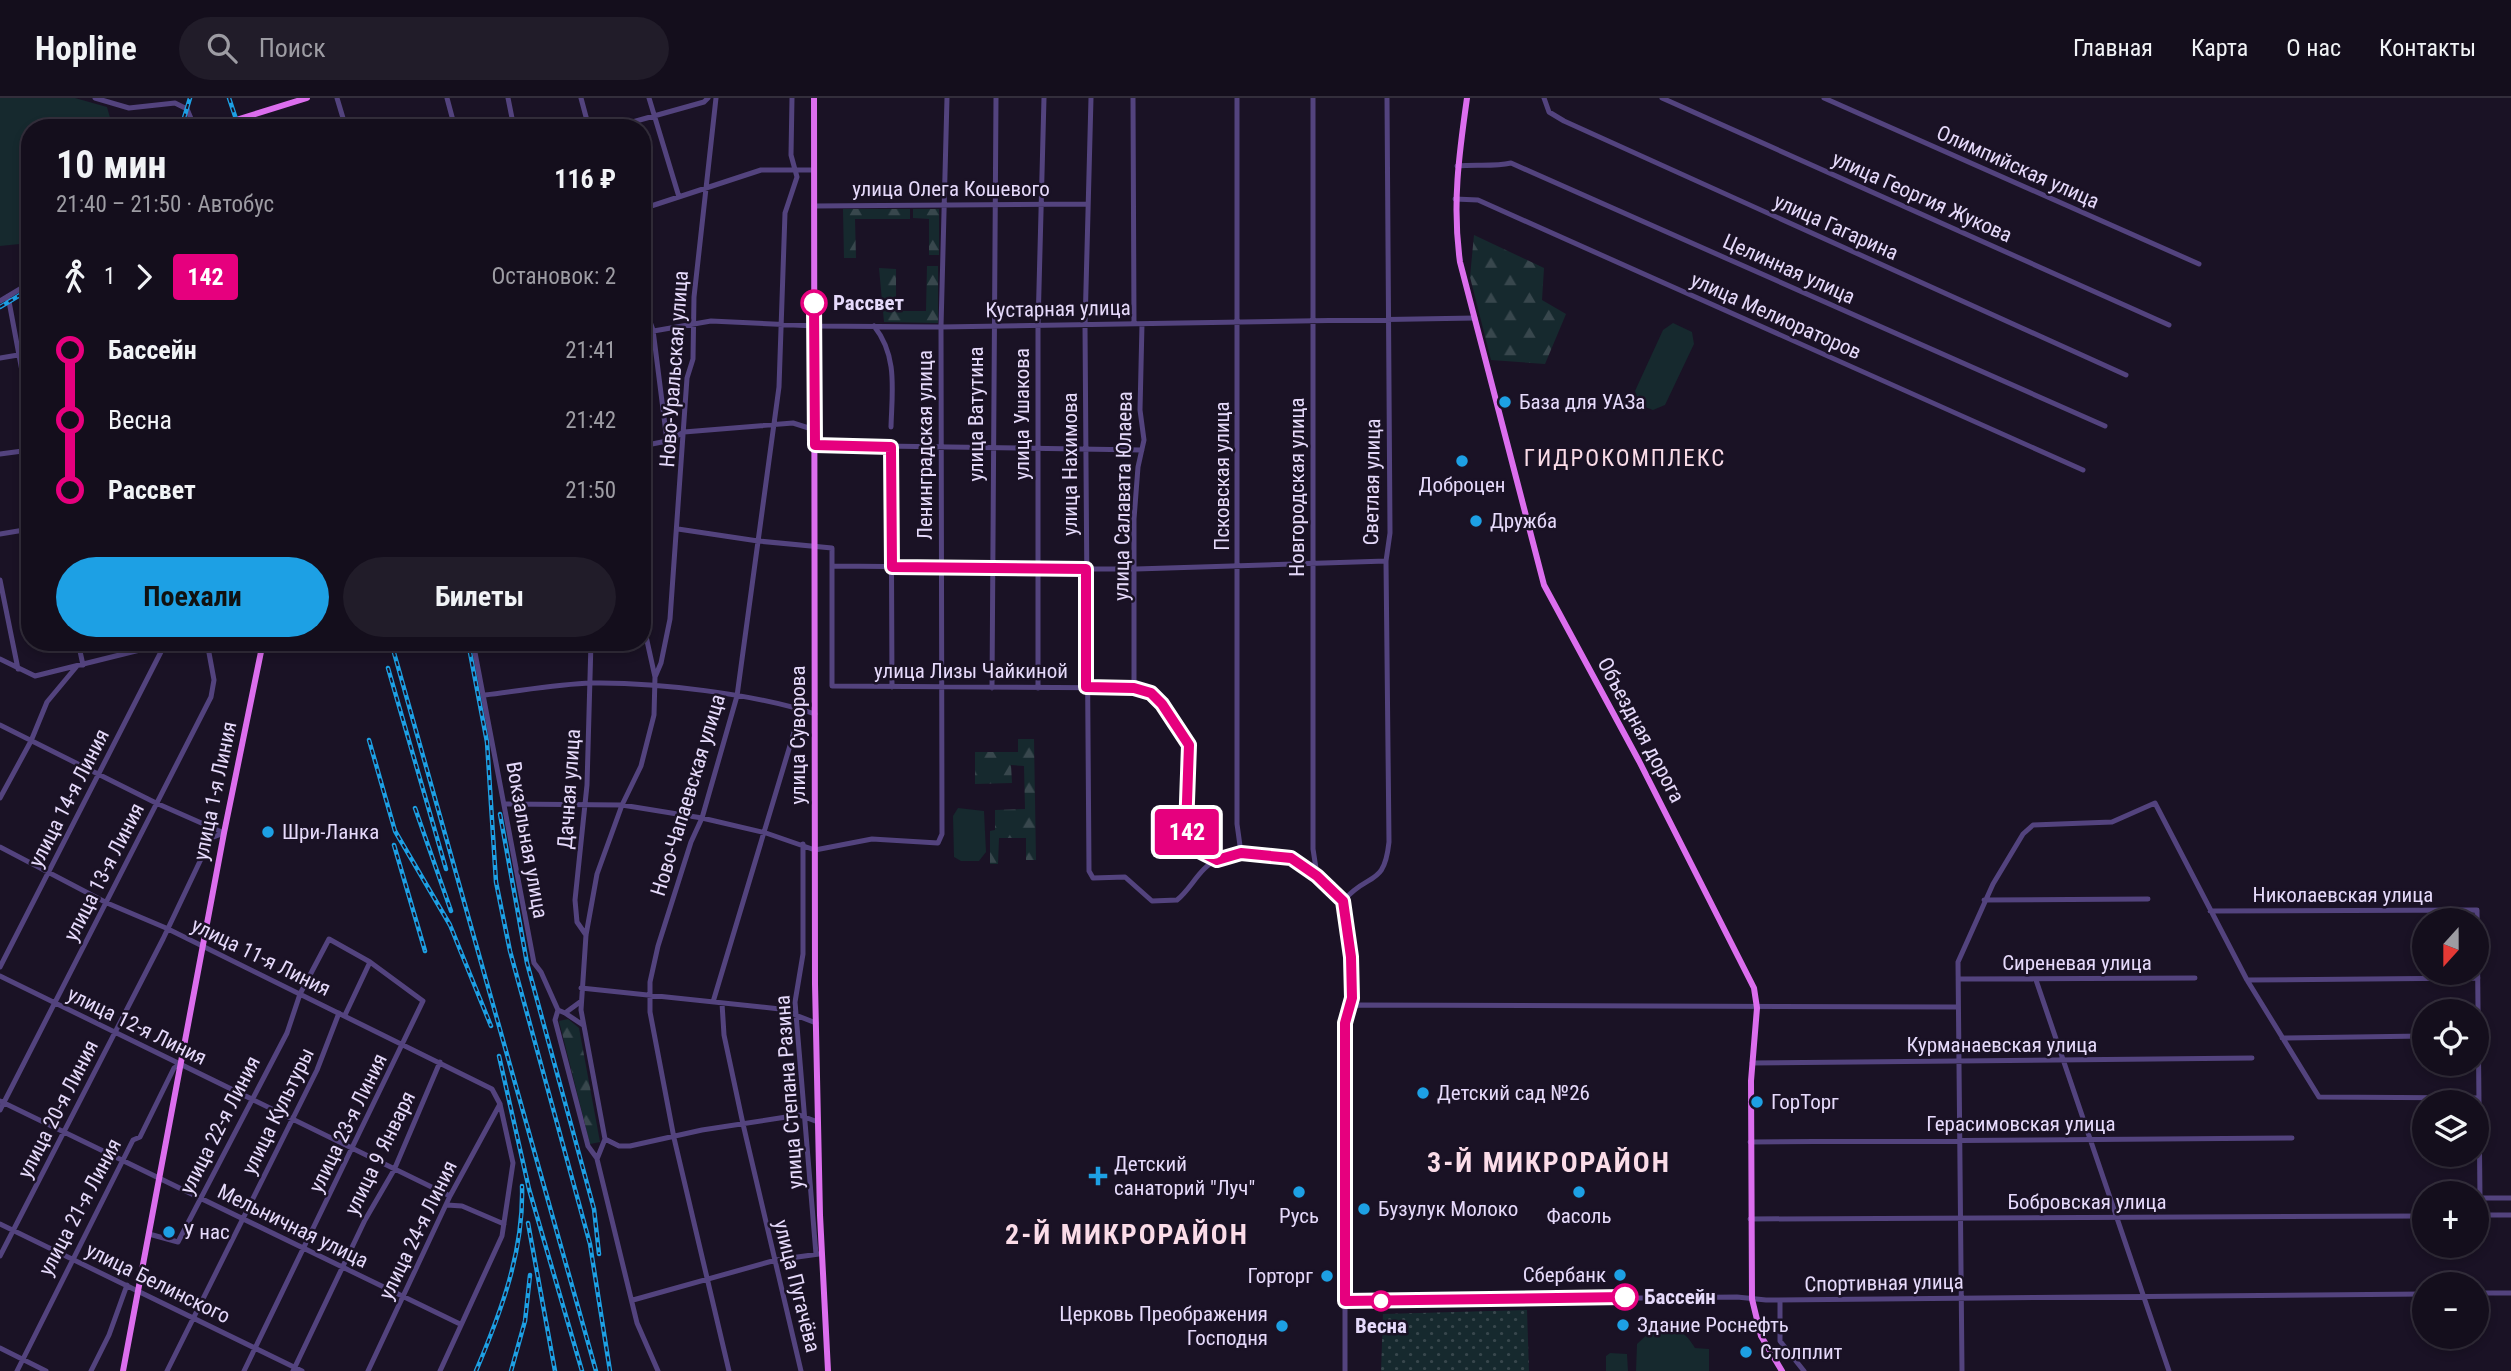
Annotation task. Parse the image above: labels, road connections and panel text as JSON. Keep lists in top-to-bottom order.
{
  "streets": {
    "main road": [
      "Объездная дорога",
      "улица Суворова",
      "улица 1-я Линия",
      "улица 22-я Линия",
      "улица 21-я Линия"
    ],
    "street": [
      "Олимпийская улица",
      "улица Олега Кошевого",
      "улица Георгия Жукова",
      "улица Гагарина",
      "Целинная улица",
      "Кустарная улица",
      "улица Мелиораторов",
      "Ново-Уральская улица",
      "улица Ватутина",
      "улица Ушакова",
      "Ленинградская улица",
      "улица Нахимова",
      "Псковская улица",
      "Светлая улица",
      "Новгородская улица",
      "улица Салавата Юлаева",
      "улица Лизы Чайкиной",
      "Дачная улица",
      "Ново-Чапаевская улица",
      "улица 14-я Линия",
      "Вокзальная улица",
      "улица 13-я Линия",
      "Николаевская улица",
      "улица 11-я Линия",
      "Сиреневая улица",
      "улица 12-я Линия",
      "Курманаевская улица",
      "улица Степана Разина",
      "улица 20-я Линия",
      "улица Культуры",
      "улица 23-я Линия",
      "Герасимовская улица",
      "улица 9 Января",
      "Бобровская улица",
      "Мельничная улица",
      "улица 24-я Линия",
      "улица Белинского",
      "Спортивная улица",
      "улица Пугачёва"
    ]
  },
  "crossings": [
    ["улица Олега Кошевого", "улица Ватутина"],
    ["улица Олега Кошевого", "улица Ушакова"],
    ["улица Олега Кошевого", "Ленинградская улица"],
    ["улица Олега Кошевого", "улица Нахимова"],
    ["улица Олега Кошевого", "улица Суворова"],
    ["Целинная улица", "Объездная дорога"],
    ["Кустарная улица", "Ново-Уральская улица"],
    ["Кустарная улица", "улица Ватутина"],
    ["Кустарная улица", "улица Ушакова"],
    ["Кустарная улица", "Ленинградская улица"],
    ["Кустарная улица", "улица Нахимова"],
    ["Кустарная улица", "Псковская улица"],
    ["Кустарная улица", "Светлая улица"],
    ["Кустарная улица", "Новгородская улица"],
    ["Кустарная улица", "улица Салавата Юлаева"],
    ["Кустарная улица", "Объездная дорога"],
    ["Кустарная улица", "улица Суворова"],
    ["Кустарная улица", "Ново-Чапаевская улица"],
    ["улица Мелиораторов", "Объездная дорога"],
    ["Ново-Уральская улица", "Дачная улица"],
    ["улица Ватутина", "улица Лизы Чайкиной"],
    ["улица Ушакова", "улица Лизы Чайкиной"],
    ["Ленинградская улица", "улица Лизы Чайкиной"],
    ["Ленинградская улица", "улица Суворова"],
    ["улица Нахимова", "улица Лизы Чайкиной"],
    ["улица Салавата Юлаева", "улица Лизы Чайкиной"],
    ["Объездная дорога", "Курманаевская улица"],
    ["Объездная дорога", "Герасимовская улица"],
    ["Объездная дорога", "Бобровская улица"],
    ["Объездная дорога", "Спортивная улица"],
    ["улица Суворова", "улица Степана Разина"],
    ["улица 1-я Линия", "улица 11-я Линия"],
    ["улица 1-я Линия", "улица 20-я Линия"],
    ["улица 1-я Линия", "улица 21-я Линия"],
    ["улица 14-я Линия", "улица 11-я Линия"],
    ["улица 13-я Линия", "улица 11-я Линия"],
    ["улица 13-я Линия", "улица 12-я Линия"],
    ["улица 13-я Линия", "Мельничная улица"],
    ["улица 11-я Линия", "улица 20-я Линия"],
    ["улица 11-я Линия", "улица Культуры"],
    ["улица 11-я Линия", "улица 23-я Линия"],
    ["улица 11-я Линия", "улица 22-я Линия"],
    ["улица 11-я Линия", "улица 9 Января"],
    ["улица 11-я Линия", "улица 21-я Линия"],
    ["улица 11-я Линия", "улица 24-я Линия"],
    ["улица 12-я Линия", "улица 20-я Линия"],
    ["улица 12-я Линия", "улица Культуры"],
    ["улица 12-я Линия", "улица 23-я Линия"],
    ["улица 12-я Линия", "улица 22-я Линия"],
    ["улица 12-я Линия", "улица 9 Января"],
    ["улица 12-я Линия", "улица 21-я Линия"],
    ["улица 12-я Линия", "улица 24-я Линия"],
    ["улица 20-я Линия", "Мельничная улица"],
    ["улица 20-я Линия", "улица Белинского"],
    ["улица Культуры", "улица 23-я Линия"],
    ["улица Культуры", "улица 22-я Линия"],
    ["улица Культуры", "Мельничная улица"],
    ["улица Культуры", "улица Белинского"],
    ["улица 23-я Линия", "улица 22-я Линия"],
    ["улица 23-я Линия", "Мельничная улица"],
    ["улица 23-я Линия", "улица Белинского"],
    ["улица 22-я Линия", "улица 21-я Линия"],
    ["улица 22-я Линия", "Мельничная улица"],
    ["улица 22-я Линия", "улица Белинского"],
    ["улица 9 Января", "Мельничная улица"],
    ["улица 9 Января", "улица Белинского"],
    ["улица 21-я Линия", "Мельничная улица"],
    ["улица 21-я Линия", "улица Белинского"],
    ["Мельничная улица", "улица 24-я Линия"]
  ],
  "districts": ["ГИДРОКОМПЛЕКС", "3-Й МИКРОРАЙОН", "2-Й МИКРОРАЙОН"],
  "places": {
    "other": [
      "Рассвет",
      "База для УАЗа",
      "Доброцен",
      "Дружба",
      "Шри-Ланка",
      "Детский сад №26",
      "ГорТорг",
      "Русь",
      "Фасоль",
      "Бузулук Молоко",
      "У нас",
      "Сбербанк",
      "Горторг",
      "Бассейн",
      "Весна",
      "Здание Роснефть",
      "Церковь Преображения Господня",
      "Столплит"
    ],
    "health": ["Детский санаторий \"Луч\""]
  },
  "lines": ["bus line 142"],
  "north": "bottom",
  "page": {
    "header": "Hopline",
    "search": "Поиск",
    "nav": [
      "Главная",
      "Карта",
      "О нас",
      "Контакты"
    ],
    "on_map": "142",
    "heading": ["10 мин", "21:40 – 21:50 · Автобус", "116 ₽"],
    "legs": ["1", "142", "Остановок: 2"],
    "list": [
      {
        "name": "Бассейн",
        "value": "21:41"
      },
      {
        "name": "Весна",
        "value": "21:42"
      },
      {
        "name": "Рассвет",
        "value": "21:50"
      }
    ],
    "buttons": ["Поехали", "Билеты"],
    "map_buttons": ["+", "−"]
  }
}
